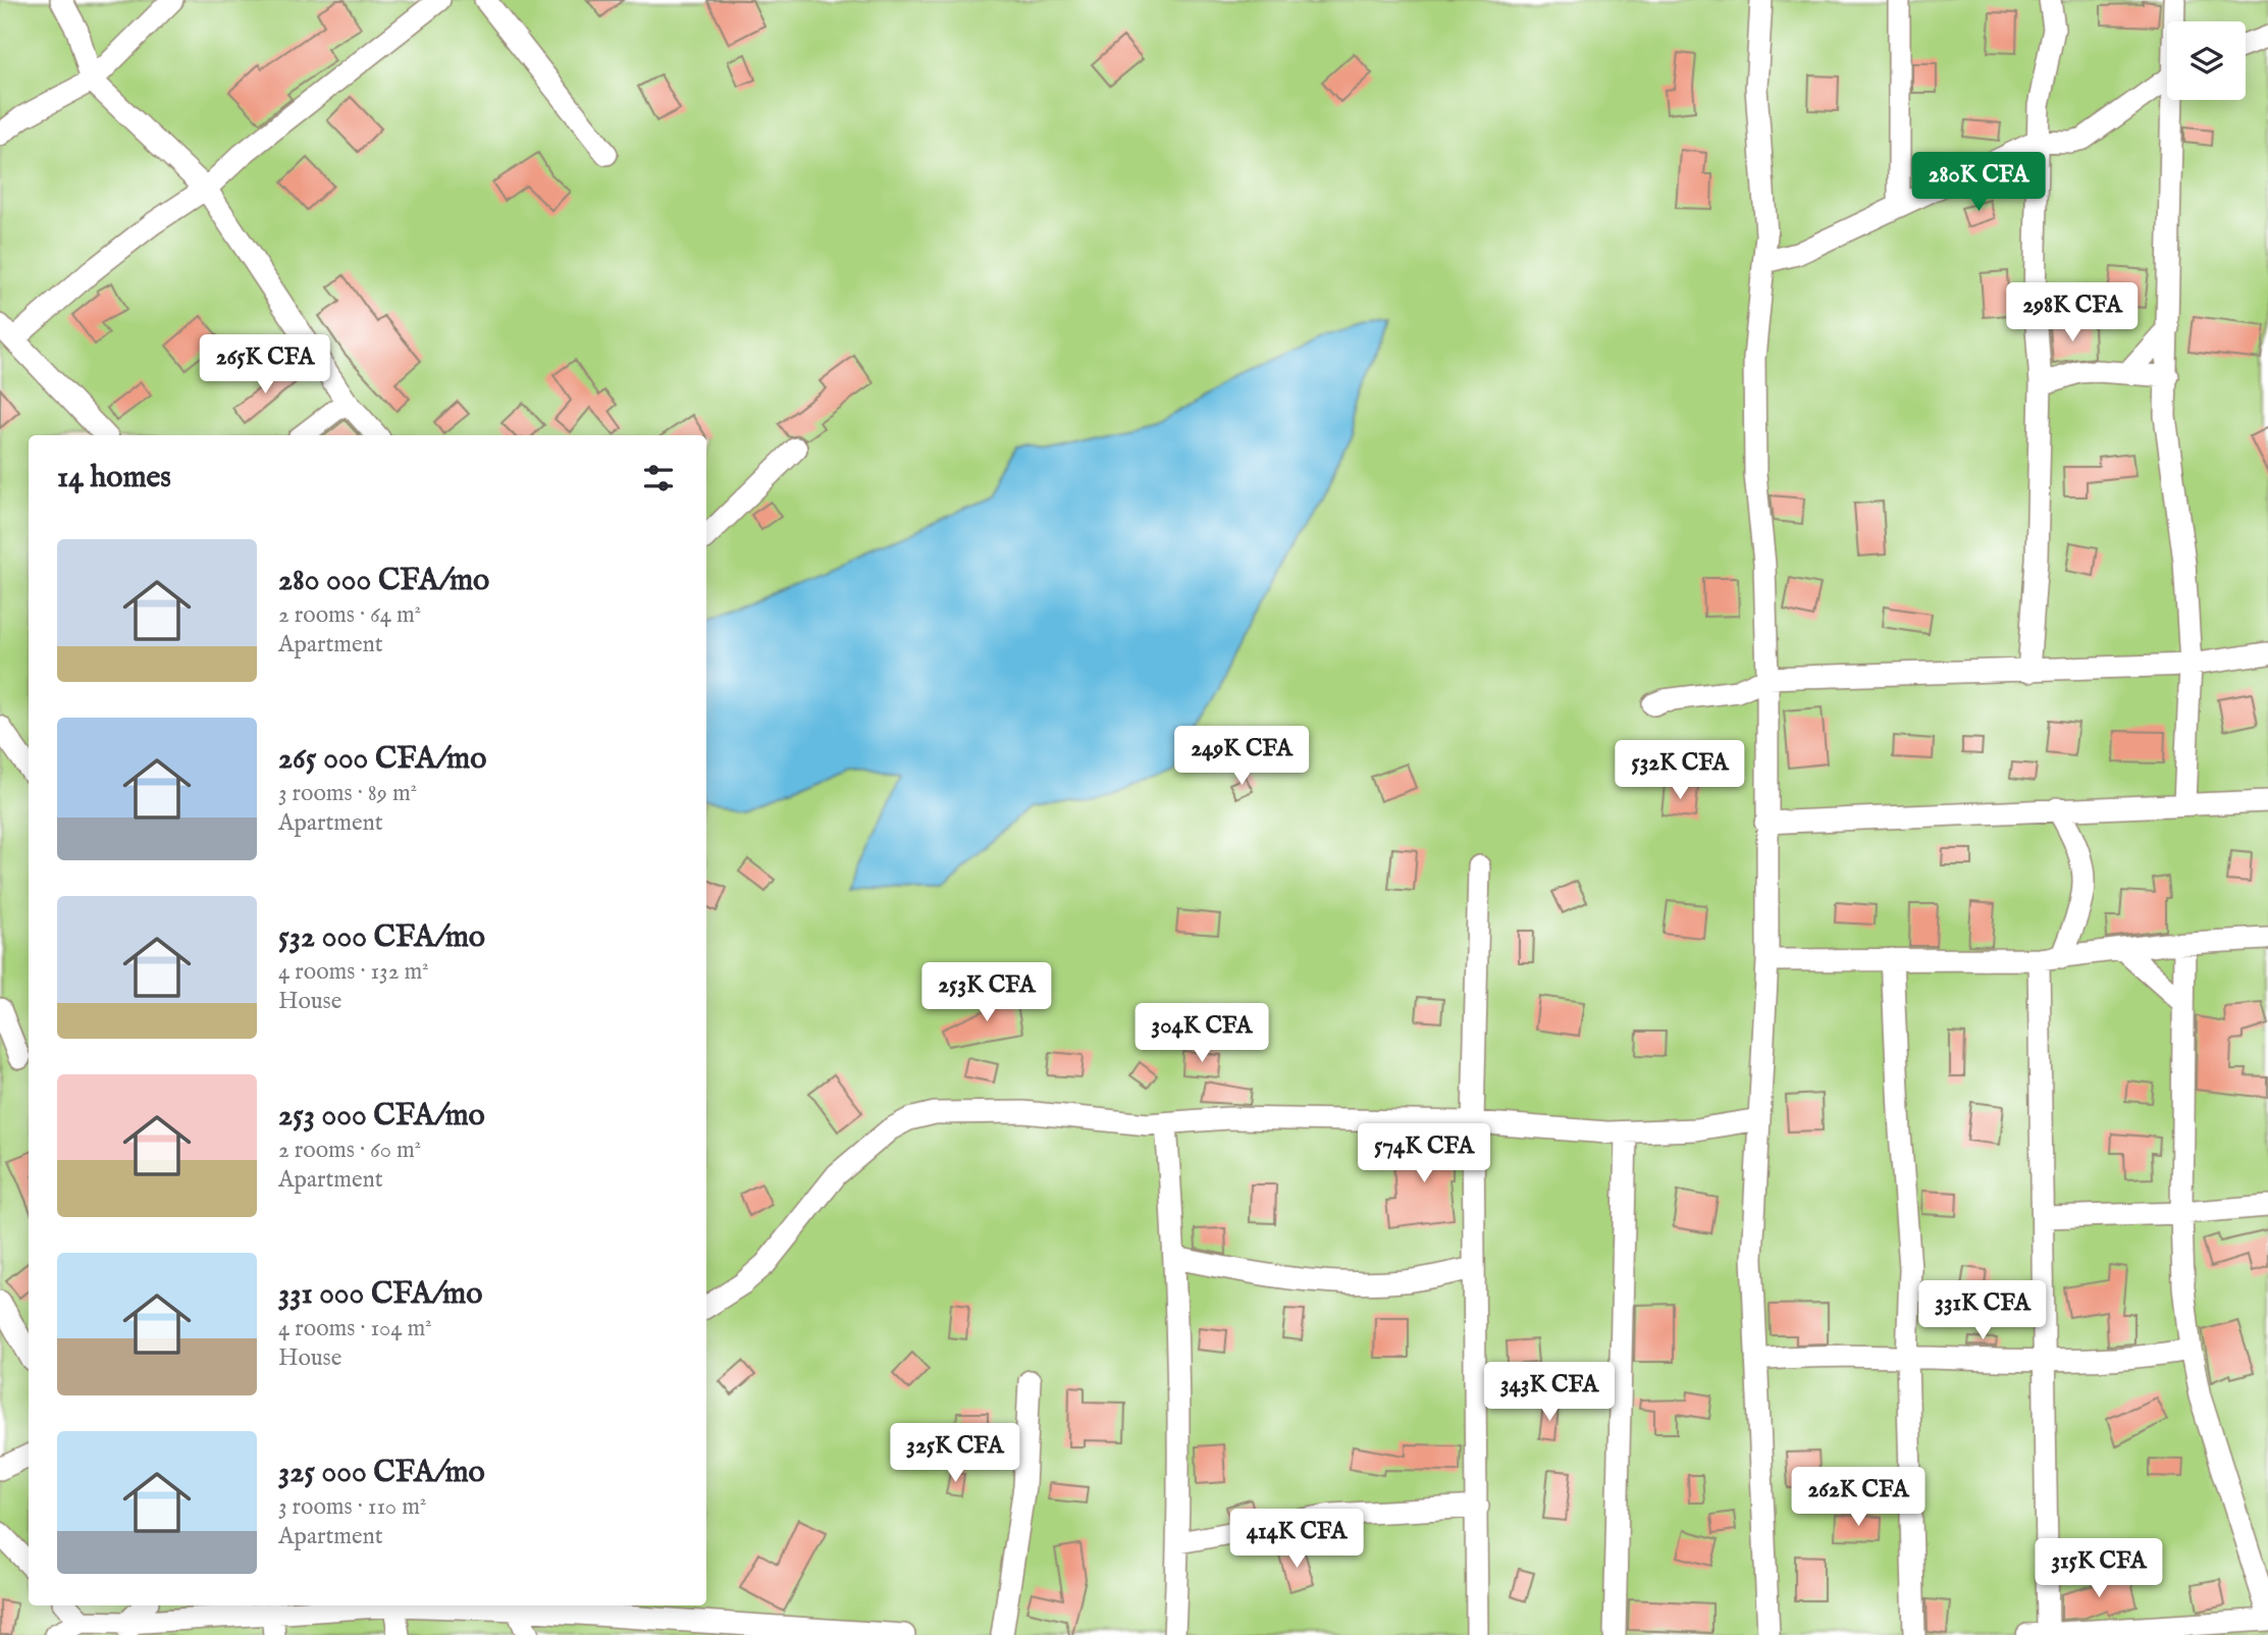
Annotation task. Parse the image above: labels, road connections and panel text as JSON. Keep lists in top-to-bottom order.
{
  "page": {
    "price": [
      "280K CFA",
      "298K CFA",
      "265K CFA",
      "249K CFA",
      "532K CFA",
      "253K CFA",
      "304K CFA",
      "574K CFA",
      "331K CFA",
      "343K CFA",
      "325K CFA",
      "262K CFA",
      "414K CFA",
      "315K CFA"
    ],
    "heading": "14 homes",
    "list": [
      {
        "name": "280 000 CFA/mo",
        "note": "2 rooms · 64 m² · Apartment"
      },
      {
        "name": "265 000 CFA/mo",
        "note": "3 rooms · 89 m² · Apartment"
      },
      {
        "name": "532 000 CFA/mo",
        "note": "4 rooms · 132 m² · House"
      },
      {
        "name": "253 000 CFA/mo",
        "note": "2 rooms · 60 m² · Apartment"
      },
      {
        "name": "331 000 CFA/mo",
        "note": "4 rooms · 104 m² · House"
      },
      {
        "name": "325 000 CFA/mo",
        "note": "3 rooms · 110 m² · Apartment"
      }
    ]
  }
}
